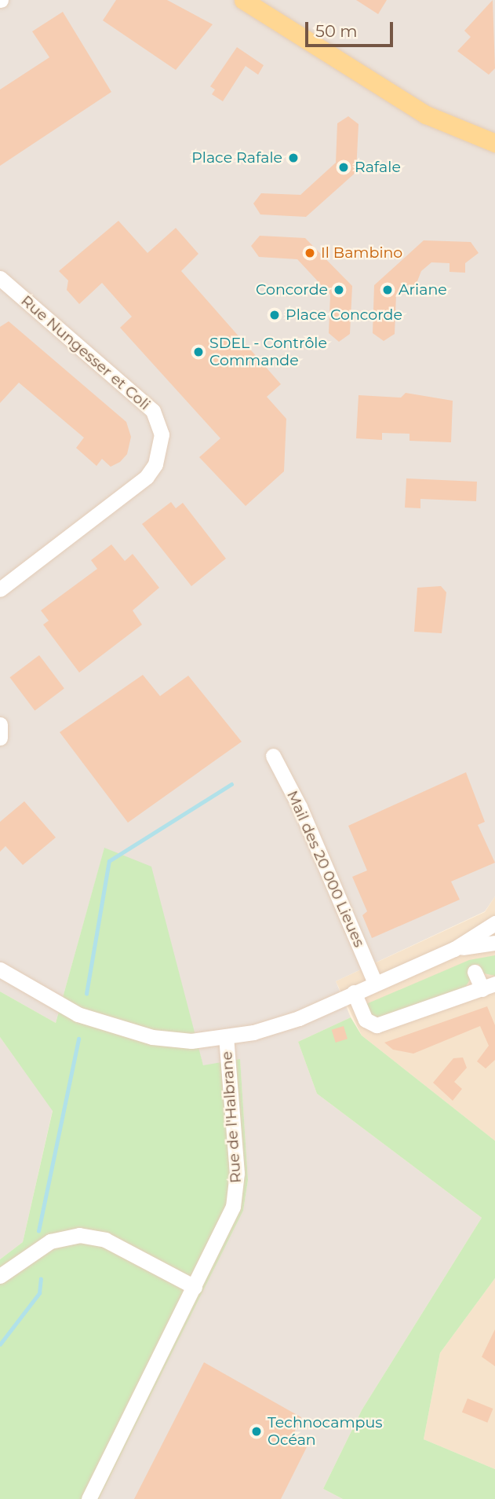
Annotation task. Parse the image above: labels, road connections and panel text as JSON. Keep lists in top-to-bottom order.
{
  "streets": {
    "street": ["Rue Nungesser et Coli", "Mail des 20 000 Lieues", "Rue de l'Halbrane"]
  },
  "places": [
    "Place Rafale",
    "Rafale",
    "Il Bambino",
    "Concorde",
    "Ariane",
    "Place Concorde",
    "SDEL - Contrôle Commande",
    "Technocampus Océan"
  ],
  "scale_bar": "50 m"
}
